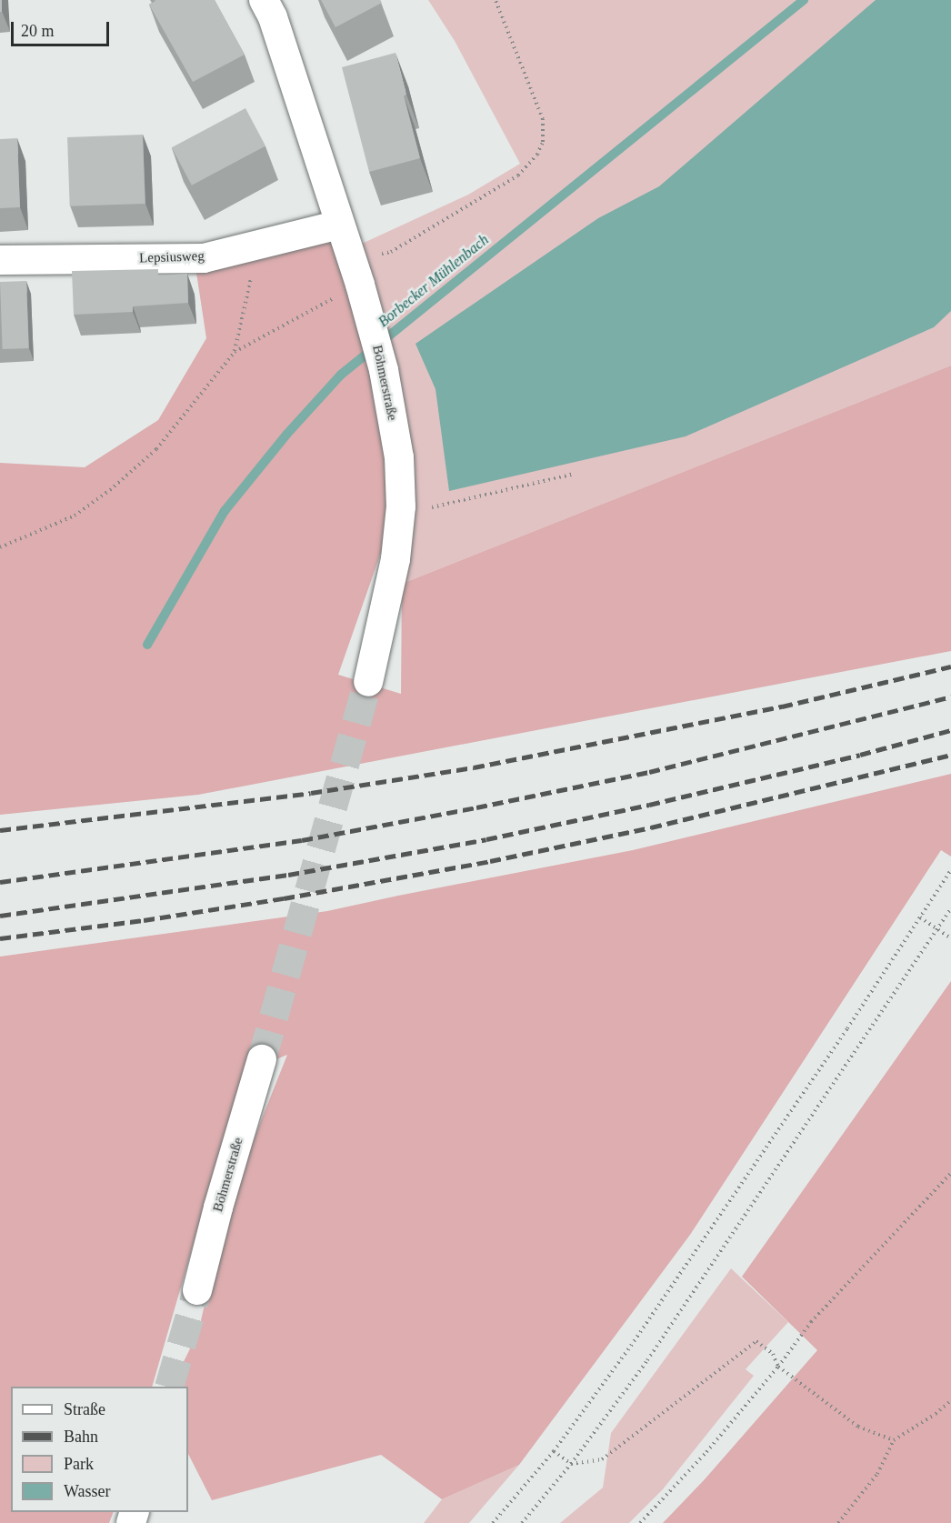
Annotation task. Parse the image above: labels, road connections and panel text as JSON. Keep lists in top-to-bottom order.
{
  "streets": {
    "street": ["Lepsiusweg", "Böhmerstraße"]
  },
  "crossings": [
    ["Lepsiusweg", "Böhmerstraße"]
  ],
  "water": ["Borbecker Mühlenbach"],
  "legend": [
    "Straße",
    "Bahn",
    "Park",
    "Wasser"
  ],
  "scale_bar": "20 m"
}
